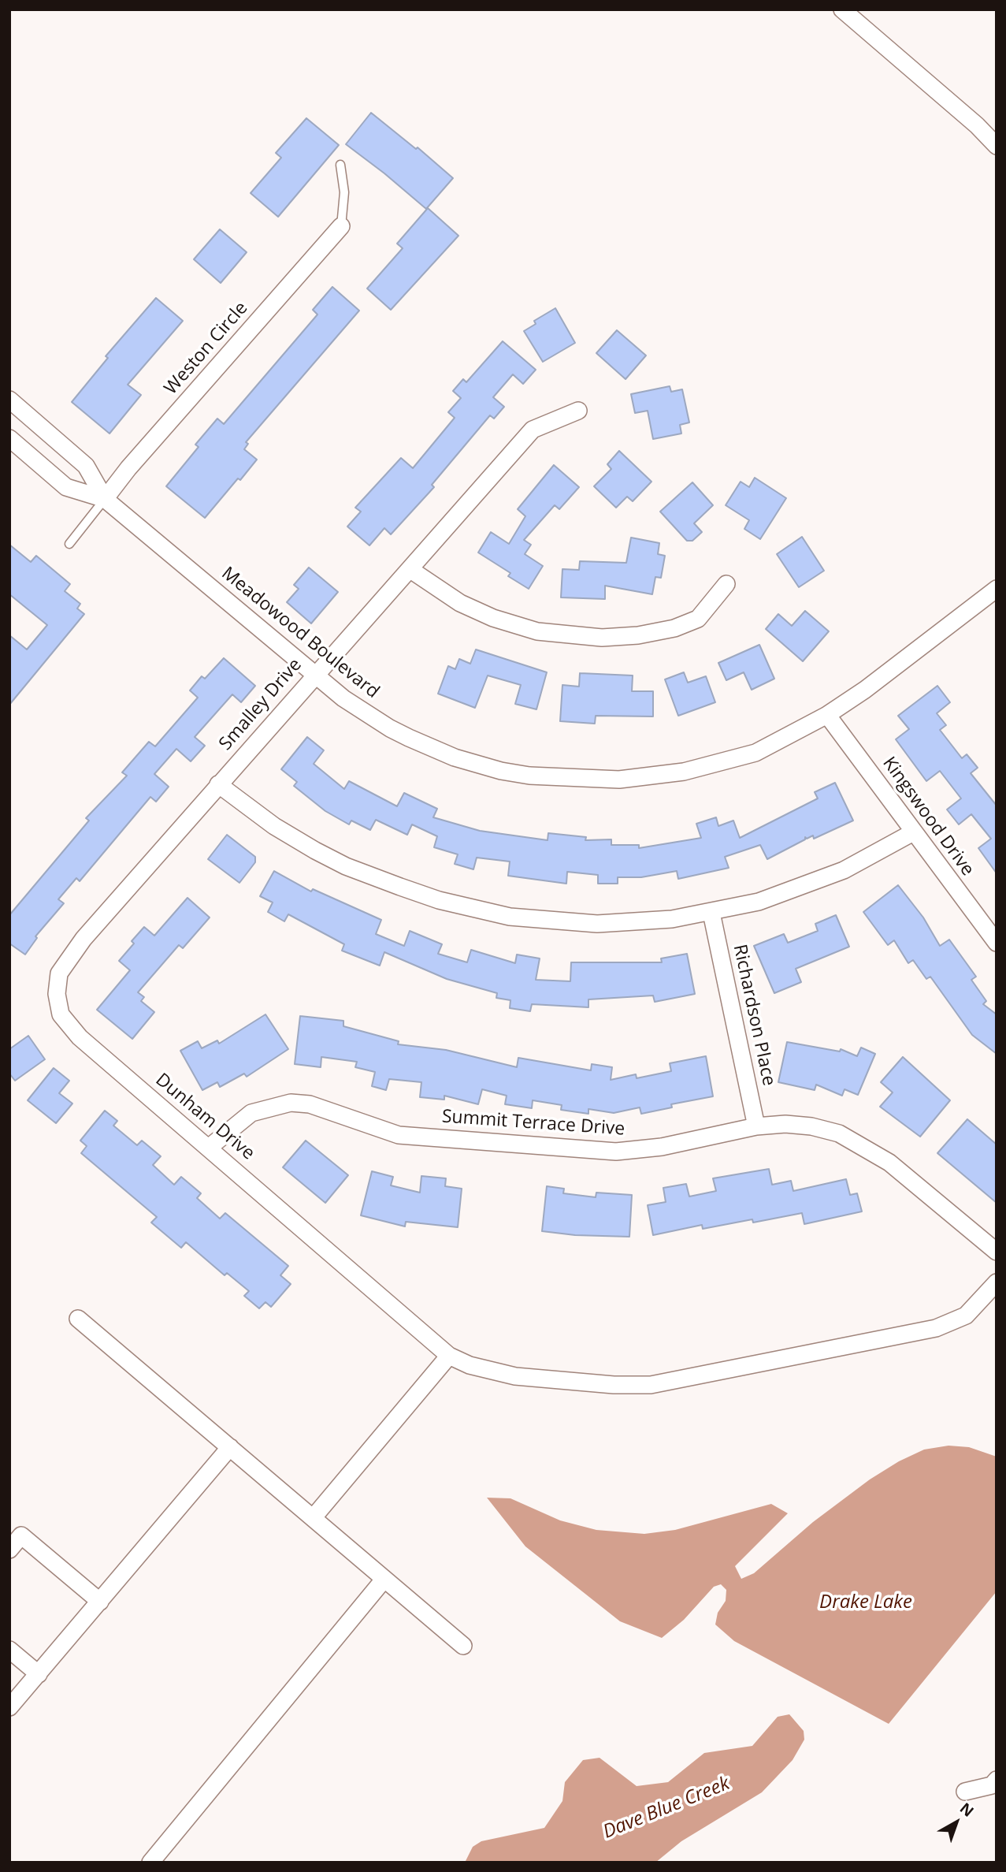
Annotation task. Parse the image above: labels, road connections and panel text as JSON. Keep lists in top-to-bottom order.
{
  "streets": {
    "street": [
      "Weston Circle",
      "Meadowood Boulevard",
      "Smalley Drive",
      "Kingswood Drive",
      "Richardson Place",
      "Dunham Drive",
      "Summit Terrace Drive"
    ]
  },
  "crossings": [
    ["Weston Circle", "Meadowood Boulevard"],
    ["Meadowood Boulevard", "Smalley Drive"],
    ["Meadowood Boulevard", "Kingswood Drive"],
    ["Smalley Drive", "Dunham Drive"],
    ["Richardson Place", "Summit Terrace Drive"],
    ["Dunham Drive", "Summit Terrace Drive"]
  ],
  "water": ["Drake Lake", "Dave Blue Creek"],
  "north": "top right"
}
